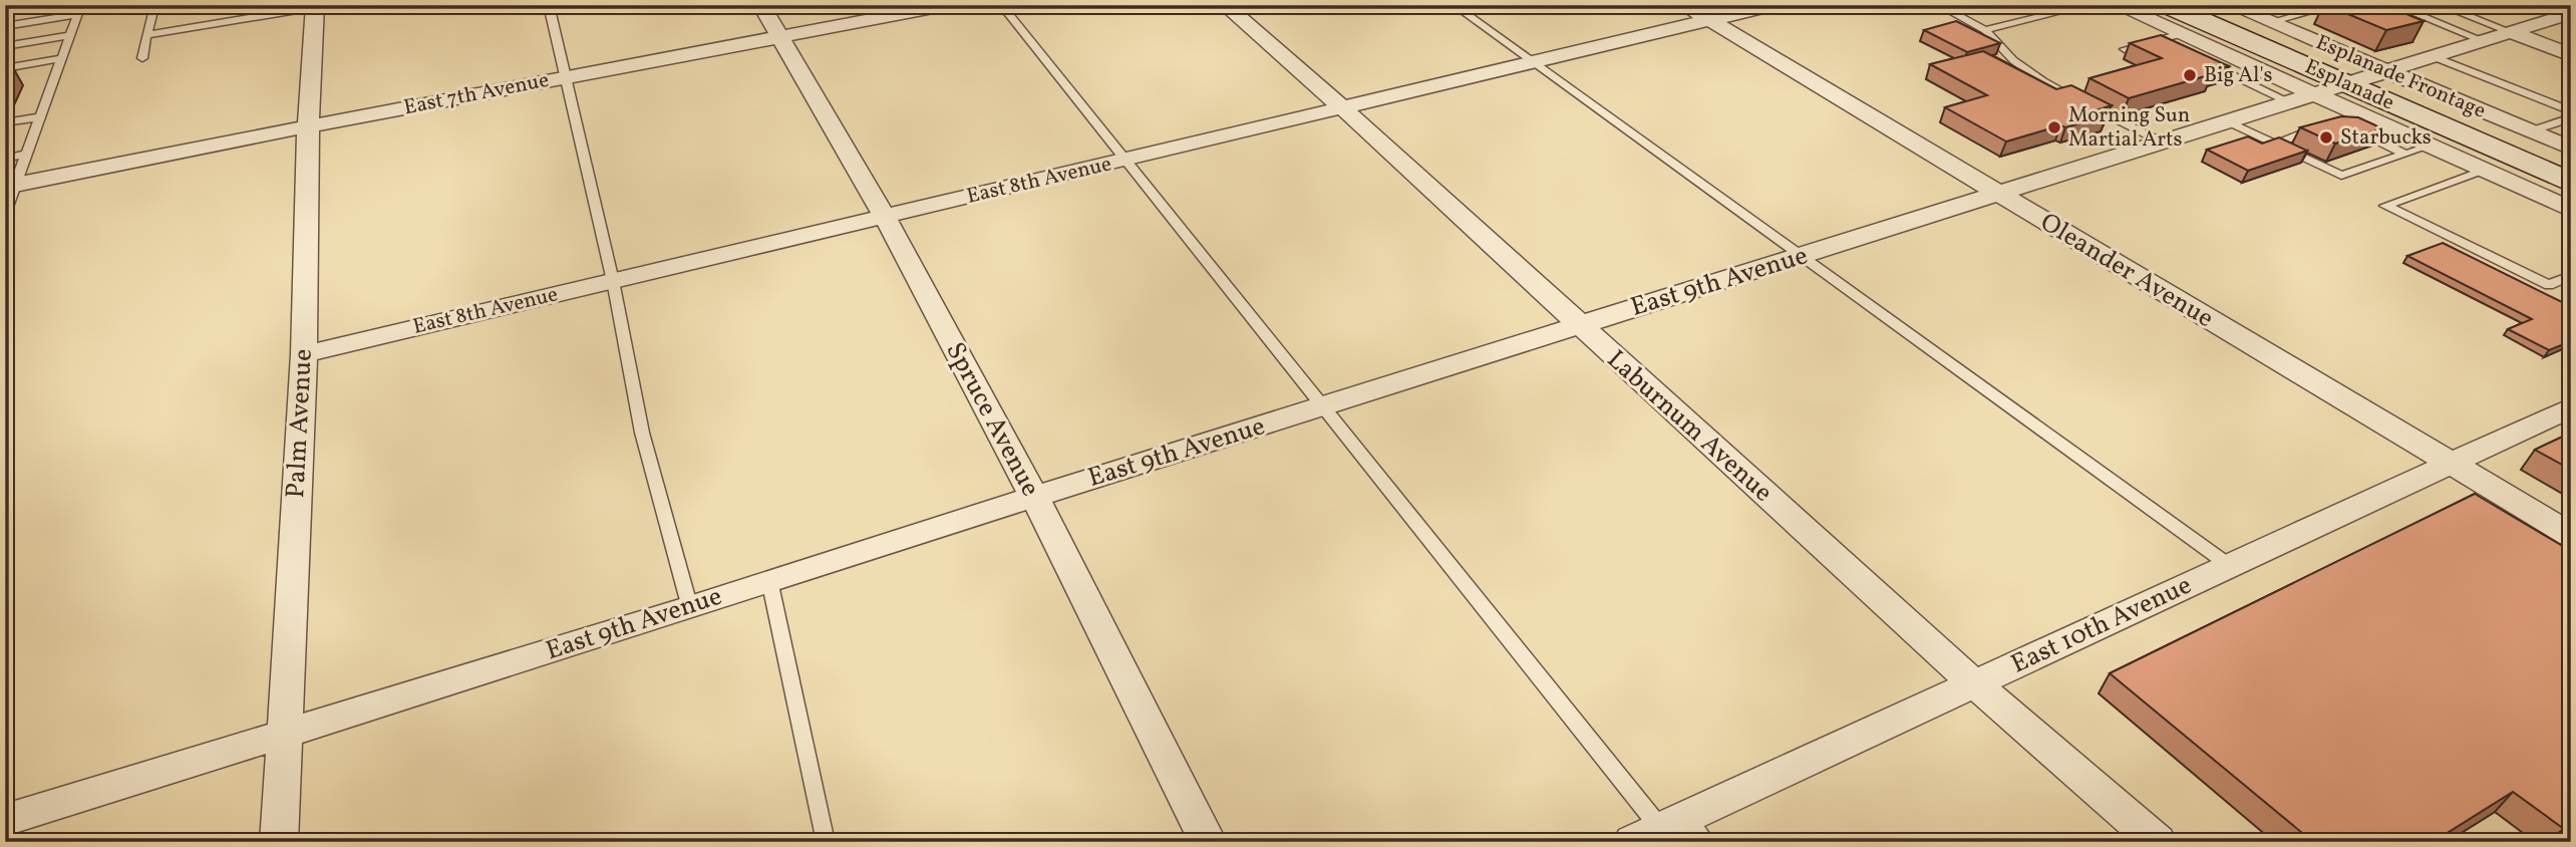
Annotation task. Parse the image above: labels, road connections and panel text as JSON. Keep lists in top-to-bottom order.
{
  "streets": {
    "main road": ["Esplanade"],
    "street": [
      "Esplanade Frontage",
      "East 7th Avenue",
      "East 8th Avenue",
      "Oleander Avenue",
      "East 9th Avenue",
      "Spruce Avenue",
      "Palm Avenue",
      "Laburnum Avenue",
      "East 10th Avenue"
    ]
  },
  "crossings": [
    ["Esplanade Frontage", "Esplanade"],
    ["Esplanade Frontage", "East 9th Avenue"],
    ["Esplanade", "East 9th Avenue"],
    ["East 7th Avenue", "Spruce Avenue"],
    ["East 7th Avenue", "Palm Avenue"],
    ["East 8th Avenue", "Oleander Avenue"],
    ["East 8th Avenue", "Spruce Avenue"],
    ["East 8th Avenue", "Palm Avenue"],
    ["East 8th Avenue", "Laburnum Avenue"],
    ["Oleander Avenue", "East 9th Avenue"],
    ["Oleander Avenue", "East 10th Avenue"],
    ["East 9th Avenue", "Spruce Avenue"],
    ["East 9th Avenue", "Palm Avenue"],
    ["East 9th Avenue", "Laburnum Avenue"],
    ["Laburnum Avenue", "East 10th Avenue"]
  ],
  "places": ["Big Al's", "Morning Sun Martial Arts", "Starbucks"]
}
